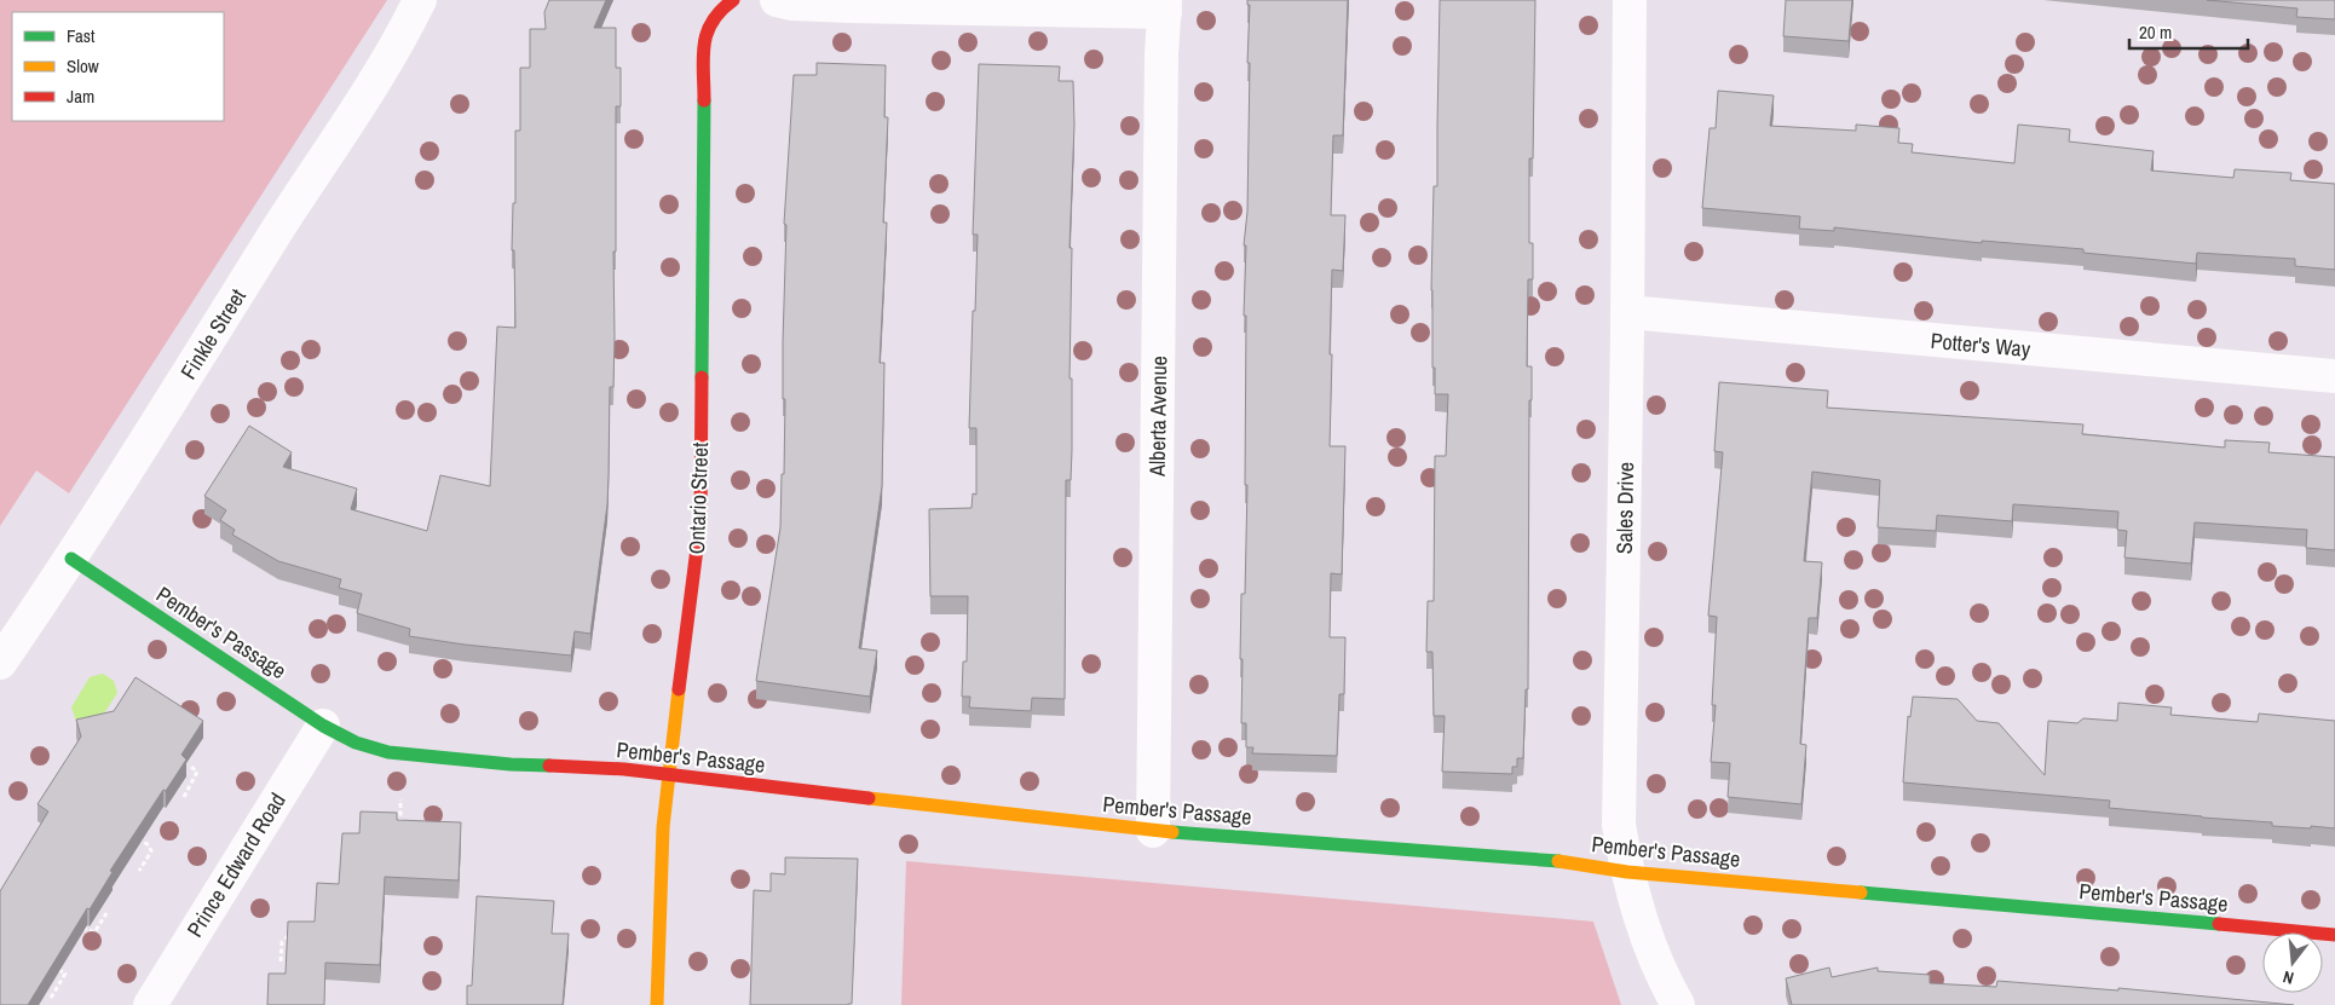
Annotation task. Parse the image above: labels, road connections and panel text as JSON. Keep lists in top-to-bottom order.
{
  "streets": {
    "street": [
      "Finkle Street",
      "Potter's Way",
      "Alberta Avenue",
      "Ontario Street",
      "Sales Drive",
      "Pember's Passage",
      "Prince Edward Road"
    ]
  },
  "crossings": [
    ["Finkle Street", "Pember's Passage"],
    ["Potter's Way", "Sales Drive"],
    ["Alberta Avenue", "Pember's Passage"],
    ["Ontario Street", "Pember's Passage"],
    ["Sales Drive", "Pember's Passage"],
    ["Pember's Passage", "Prince Edward Road"]
  ],
  "legend": ["Fast", "Slow", "Jam"],
  "scale_bar": "20 m",
  "north": "bottom"
}
